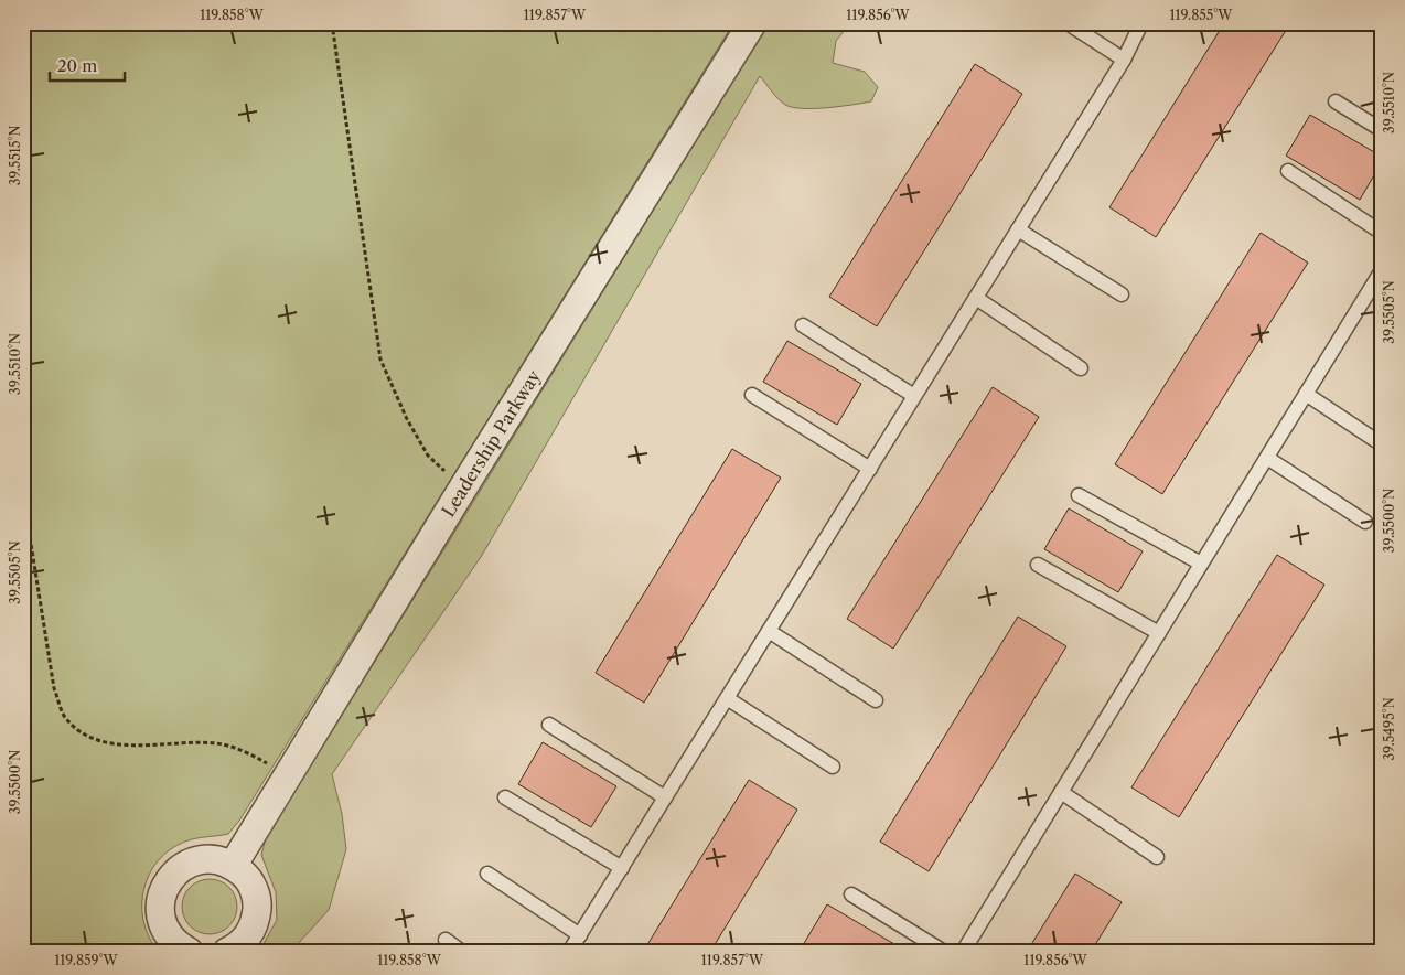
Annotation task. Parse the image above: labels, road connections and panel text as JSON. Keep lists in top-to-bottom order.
{
  "streets": {
    "street": ["Leadership Parkway"]
  },
  "scale_bar": "20 m",
  "coordinates": [
    "119.858°W",
    "119.857°W",
    "119.856°W",
    "119.855°W",
    "39.5510°N",
    "39.5515°N",
    "39.5505°N",
    "39.5500°N",
    "39.5495°N",
    "119.859°W"
  ]
}
